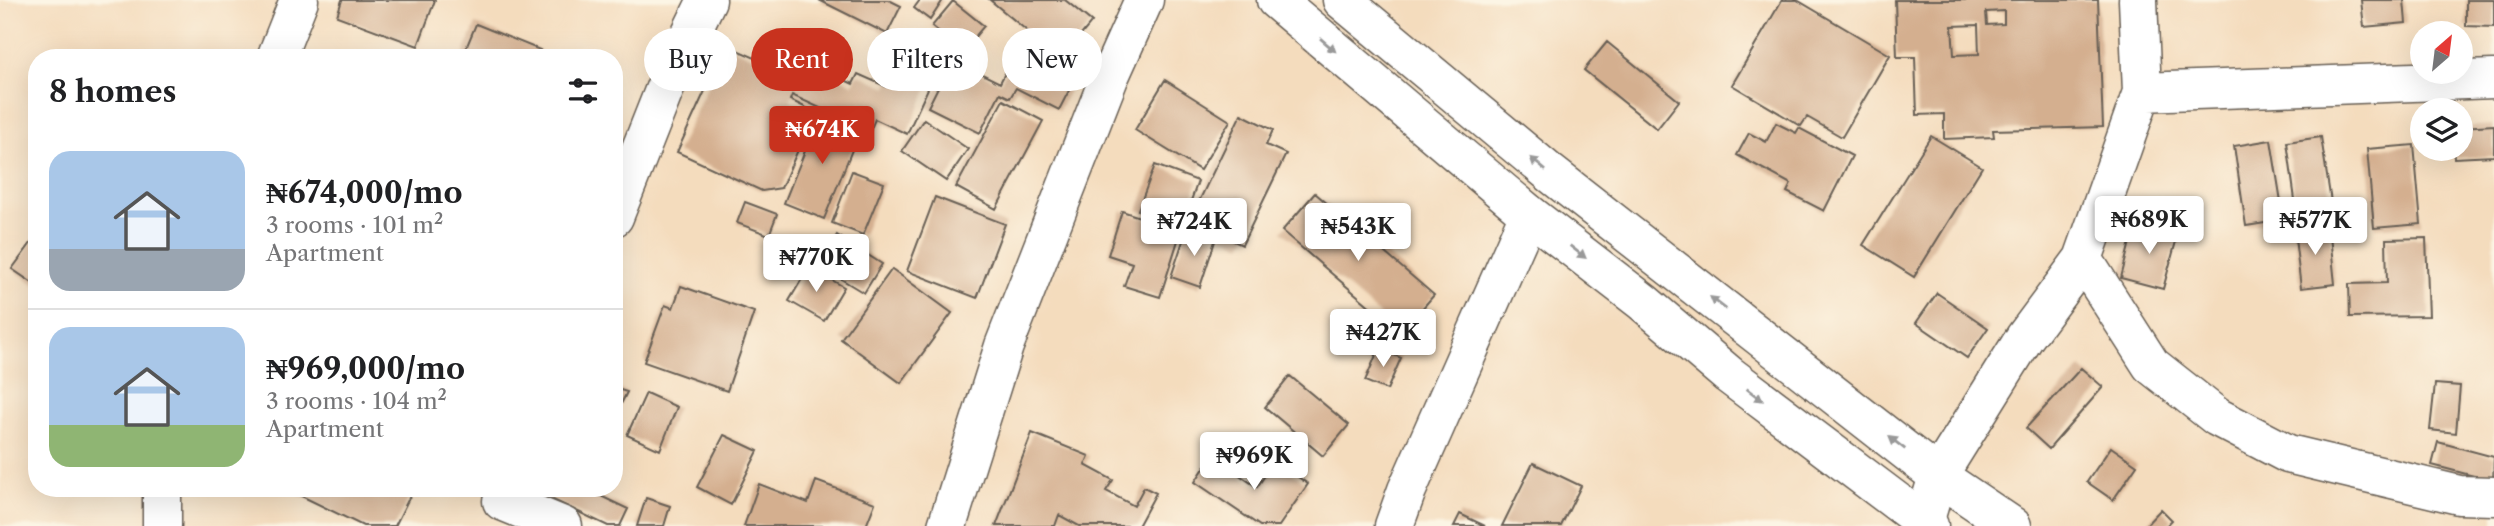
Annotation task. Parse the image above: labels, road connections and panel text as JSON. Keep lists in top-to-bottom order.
{
  "north": "top right",
  "page": {
    "chip": [
      "Buy",
      "Rent",
      "Filters",
      "New"
    ],
    "heading": "8 homes",
    "price": [
      "₦674K",
      "₦689K",
      "₦577K",
      "₦724K",
      "₦543K",
      "₦770K",
      "₦427K",
      "₦969K"
    ],
    "list": [
      {
        "name": "₦674,000/mo",
        "note": "3 rooms · 101 m² · Apartment"
      },
      {
        "name": "₦969,000/mo",
        "note": "3 rooms · 104 m² · Apartment"
      }
    ]
  }
}
